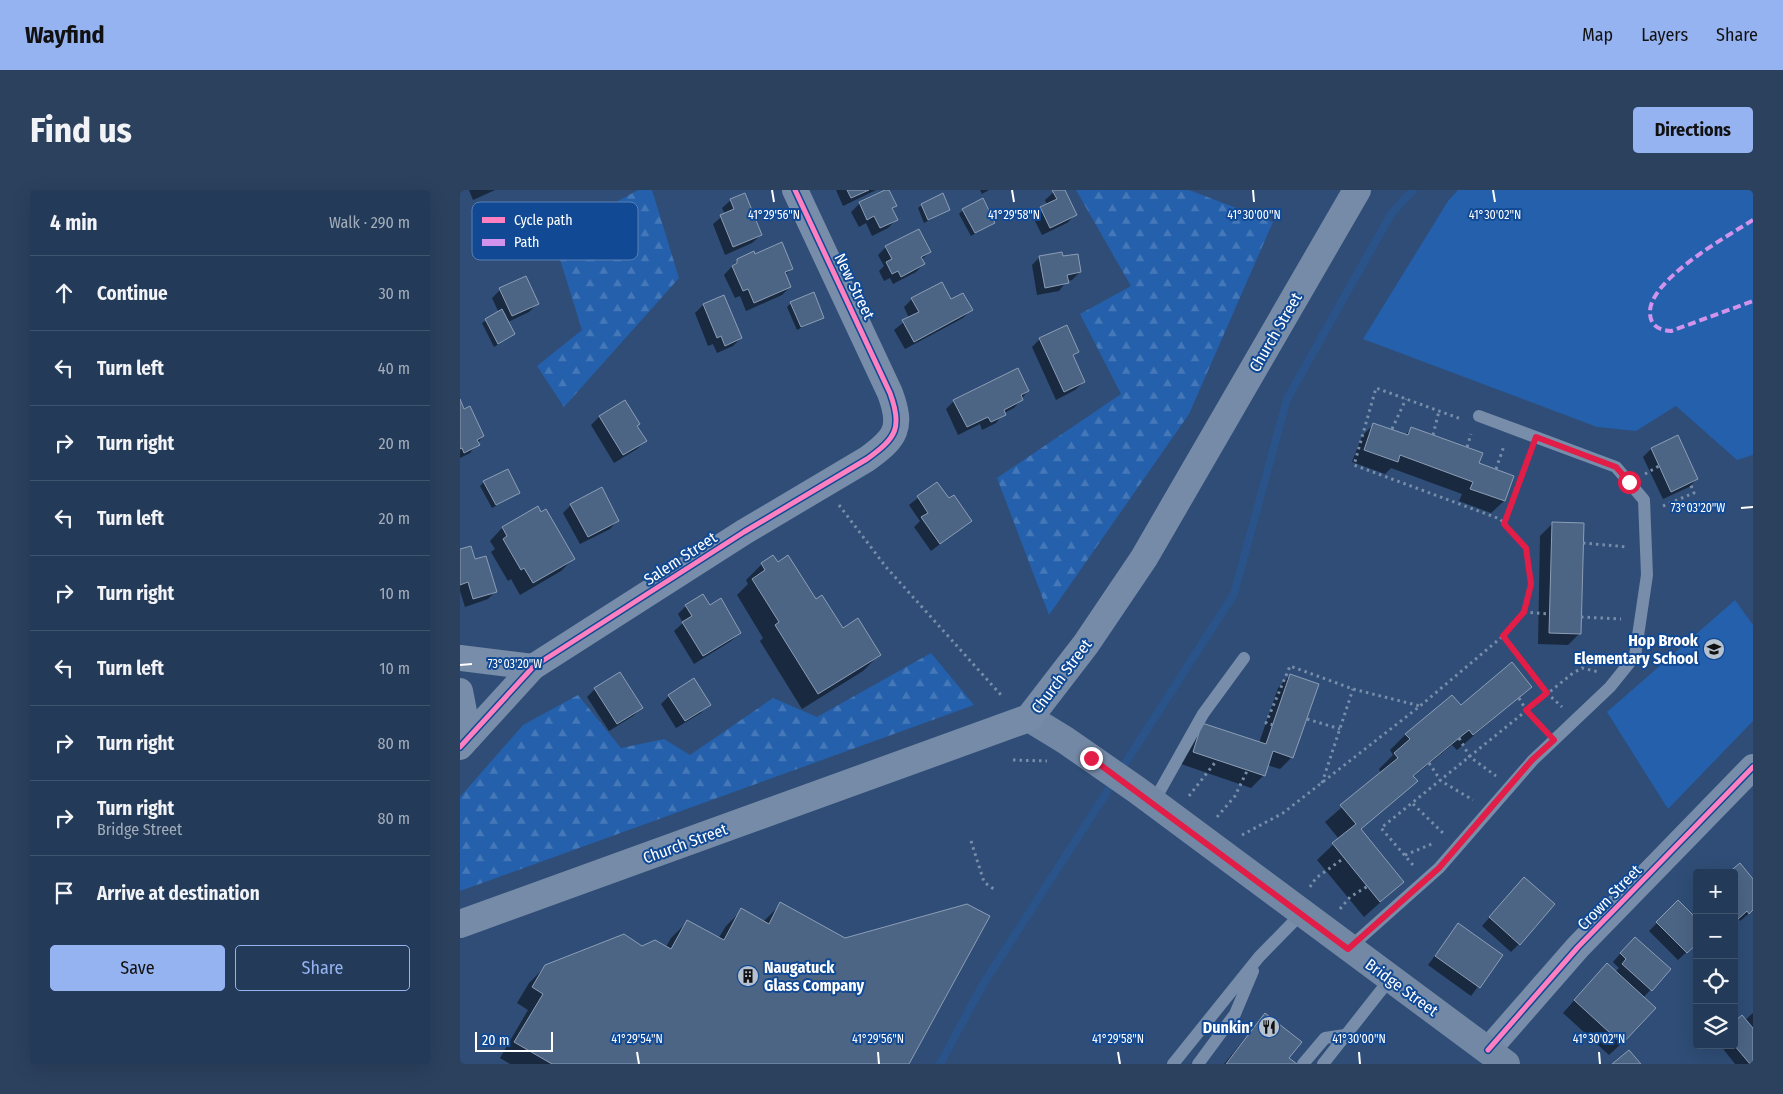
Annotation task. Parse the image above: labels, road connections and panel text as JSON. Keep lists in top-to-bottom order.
{
  "streets": {
    "main road": ["Church Street", "Bridge Street"],
    "street": ["New Street", "Salem Street", "Crown Street"]
  },
  "crossings": [
    ["New Street", "Salem Street"],
    ["Church Street", "Bridge Street"],
    ["Crown Street", "Bridge Street"]
  ],
  "places": {
    "school or university": ["Hop Brook Elementary School"],
    "building": ["Naugatuck Glass Company"],
    "restaurant": ["Dunkin'"]
  },
  "legend": ["Cycle path", "Path"],
  "scale_bar": "20 m",
  "page": {
    "header": "Wayfind",
    "nav": ["Map", "Layers", "Share"],
    "buttons": [
      "Directions",
      ["Save", "Share"]
    ],
    "title": "Find us",
    "heading": ["4 min", "Walk · 290 m"],
    "list": [
      ["Continue", "30 m"],
      ["Turn left", "40 m"],
      ["Turn right", "20 m"],
      ["Turn left", "20 m"],
      ["Turn right", "10 m"],
      ["Turn left", "10 m"],
      ["Turn right", "80 m"],
      ["Turn right", "Bridge Street", "80 m"],
      "Arrive at destination"
    ],
    "map_buttons": ["+", "−"],
    "scale": "20 m"
  },
  "coordinates": [
    "41°29'56\"N",
    "41°29'58\"N",
    "41°30'00\"N",
    "41°30'02\"N",
    "73°03'20\"W",
    "41°29'54\"N"
  ]
}
